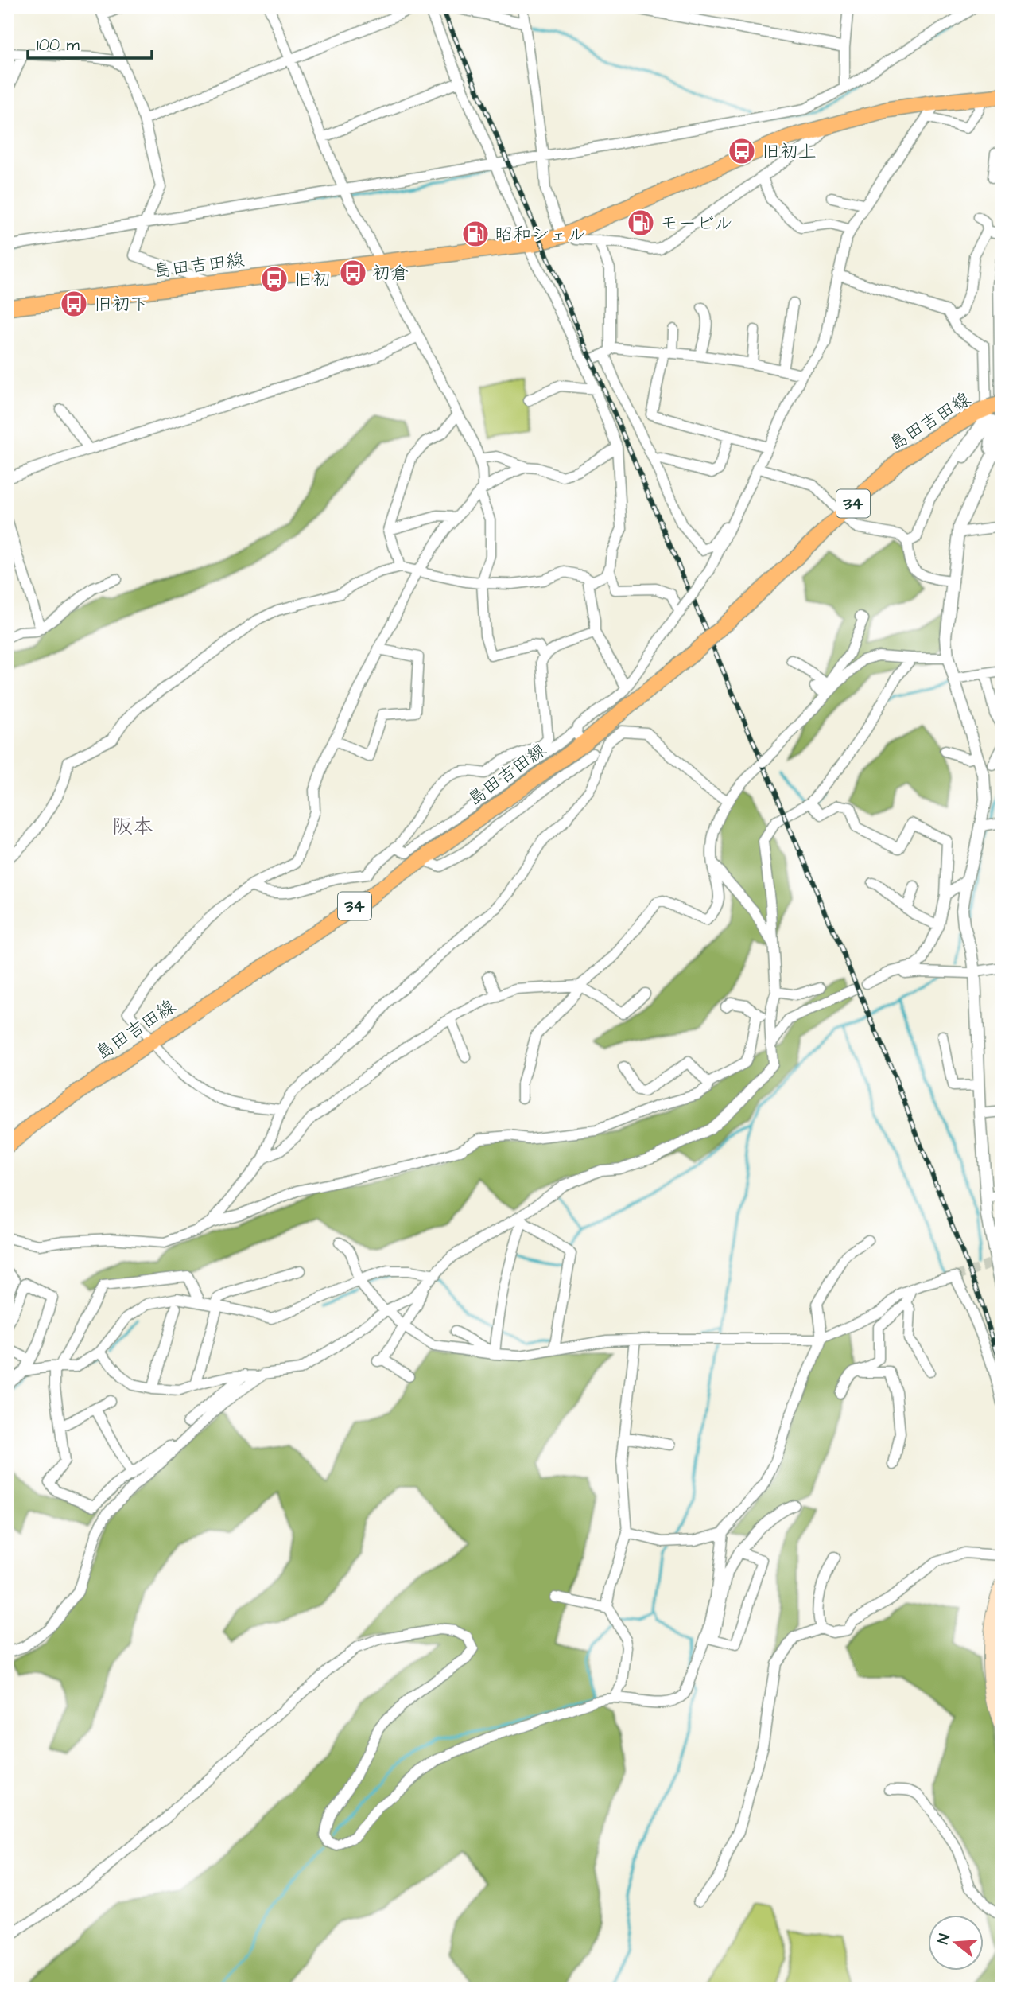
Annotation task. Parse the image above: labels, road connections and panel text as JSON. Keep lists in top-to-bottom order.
{
  "streets": {
    "main road": ["島田吉田線", "34"]
  },
  "districts": ["阪本"],
  "places": {
    "bus stop": [
      "旧初上",
      "初倉",
      "旧初",
      "旧初下"
    ],
    "fuel station": ["モービル", "昭和シェル"]
  },
  "scale_bar": "100 m",
  "north": "left"
}
